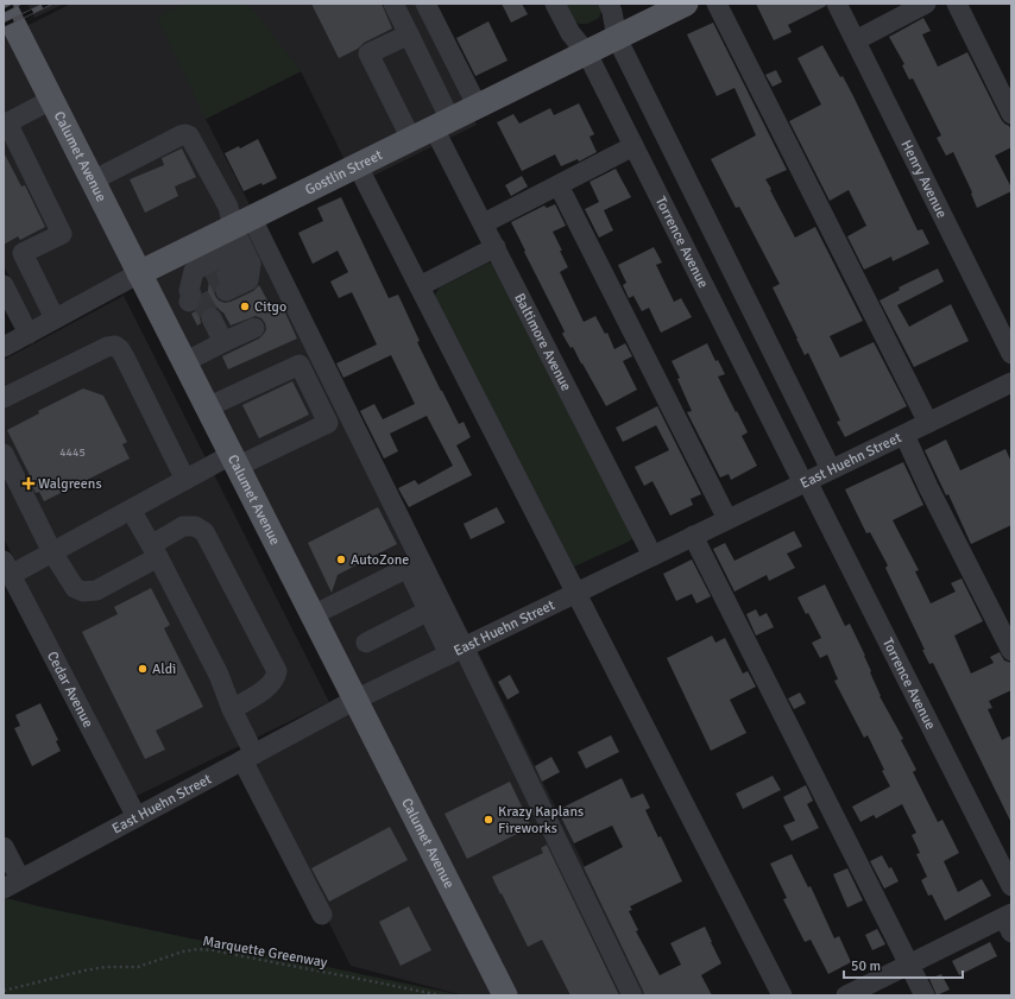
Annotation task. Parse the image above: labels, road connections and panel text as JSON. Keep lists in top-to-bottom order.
{
  "streets": {
    "main road": ["Calumet Avenue", "Gostlin Street"],
    "street": [
      "Henry Avenue",
      "Torrence Avenue",
      "Baltimore Avenue",
      "East Huehn Street",
      "Cedar Avenue"
    ],
    "path": ["Marquette Greenway"]
  },
  "crossings": [
    ["Calumet Avenue", "Gostlin Street"],
    ["Calumet Avenue", "East Huehn Street"],
    ["Gostlin Street", "Torrence Avenue"],
    ["Gostlin Street", "Baltimore Avenue"],
    ["Torrence Avenue", "East Huehn Street"],
    ["Baltimore Avenue", "East Huehn Street"],
    ["East Huehn Street", "Cedar Avenue"]
  ],
  "places": {
    "other": [
      "Citgo",
      "AutoZone",
      "Aldi",
      "Krazy Kaplans Fireworks"
    ],
    "health": ["Walgreens"]
  },
  "house_numbers": ["4445"],
  "scale_bar": "50 m"
}
